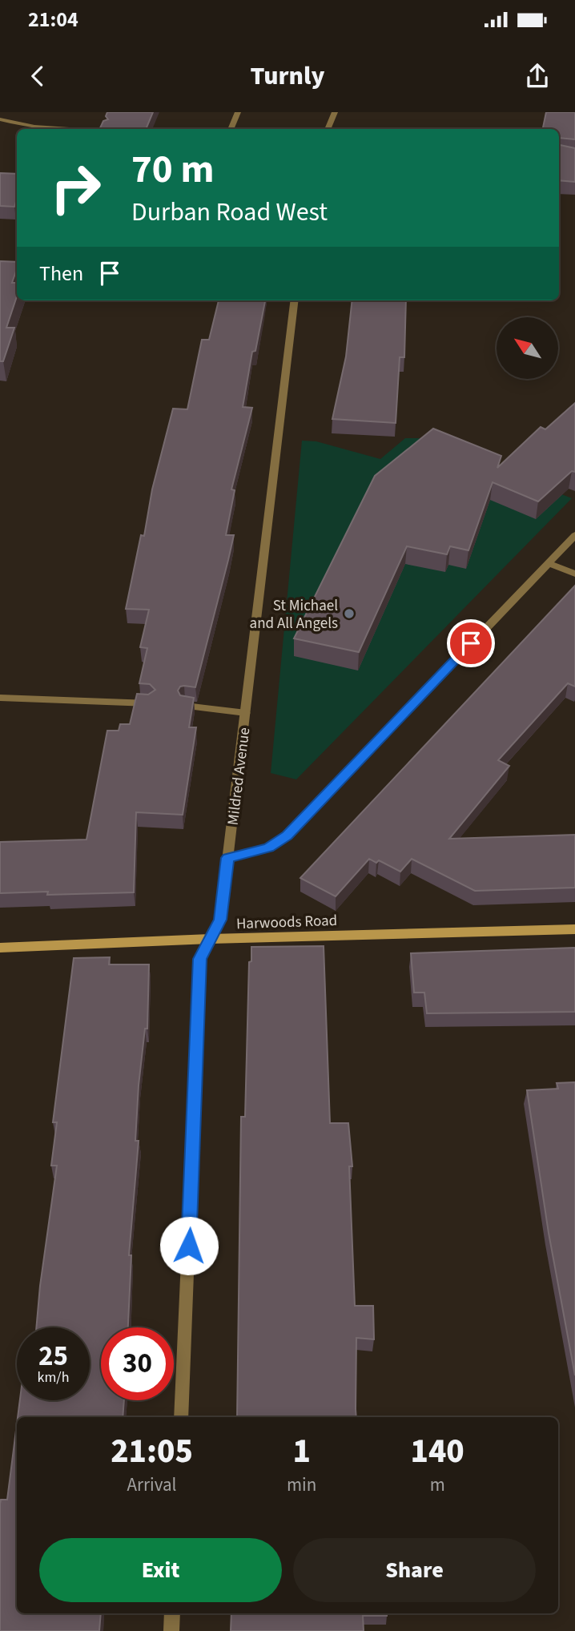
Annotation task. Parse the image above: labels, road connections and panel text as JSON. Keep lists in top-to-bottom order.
{
  "streets": {
    "street": ["Mildred Avenue", "Harwoods Road"]
  },
  "crossings": [
    ["Mildred Avenue", "Harwoods Road"]
  ],
  "places": ["St Michael and All Angels"],
  "north": "top left",
  "page": {
    "status": "21:04",
    "header": "Turnly",
    "turn": ["70 m", "Durban Road West"],
    "then": "Then",
    "speed": "25 km/h",
    "limit": "30",
    "eta": [
      "21:05",
      "Arrival",
      "1",
      "min",
      "140",
      "m"
    ],
    "buttons": ["Exit", "Share"]
  }
}
